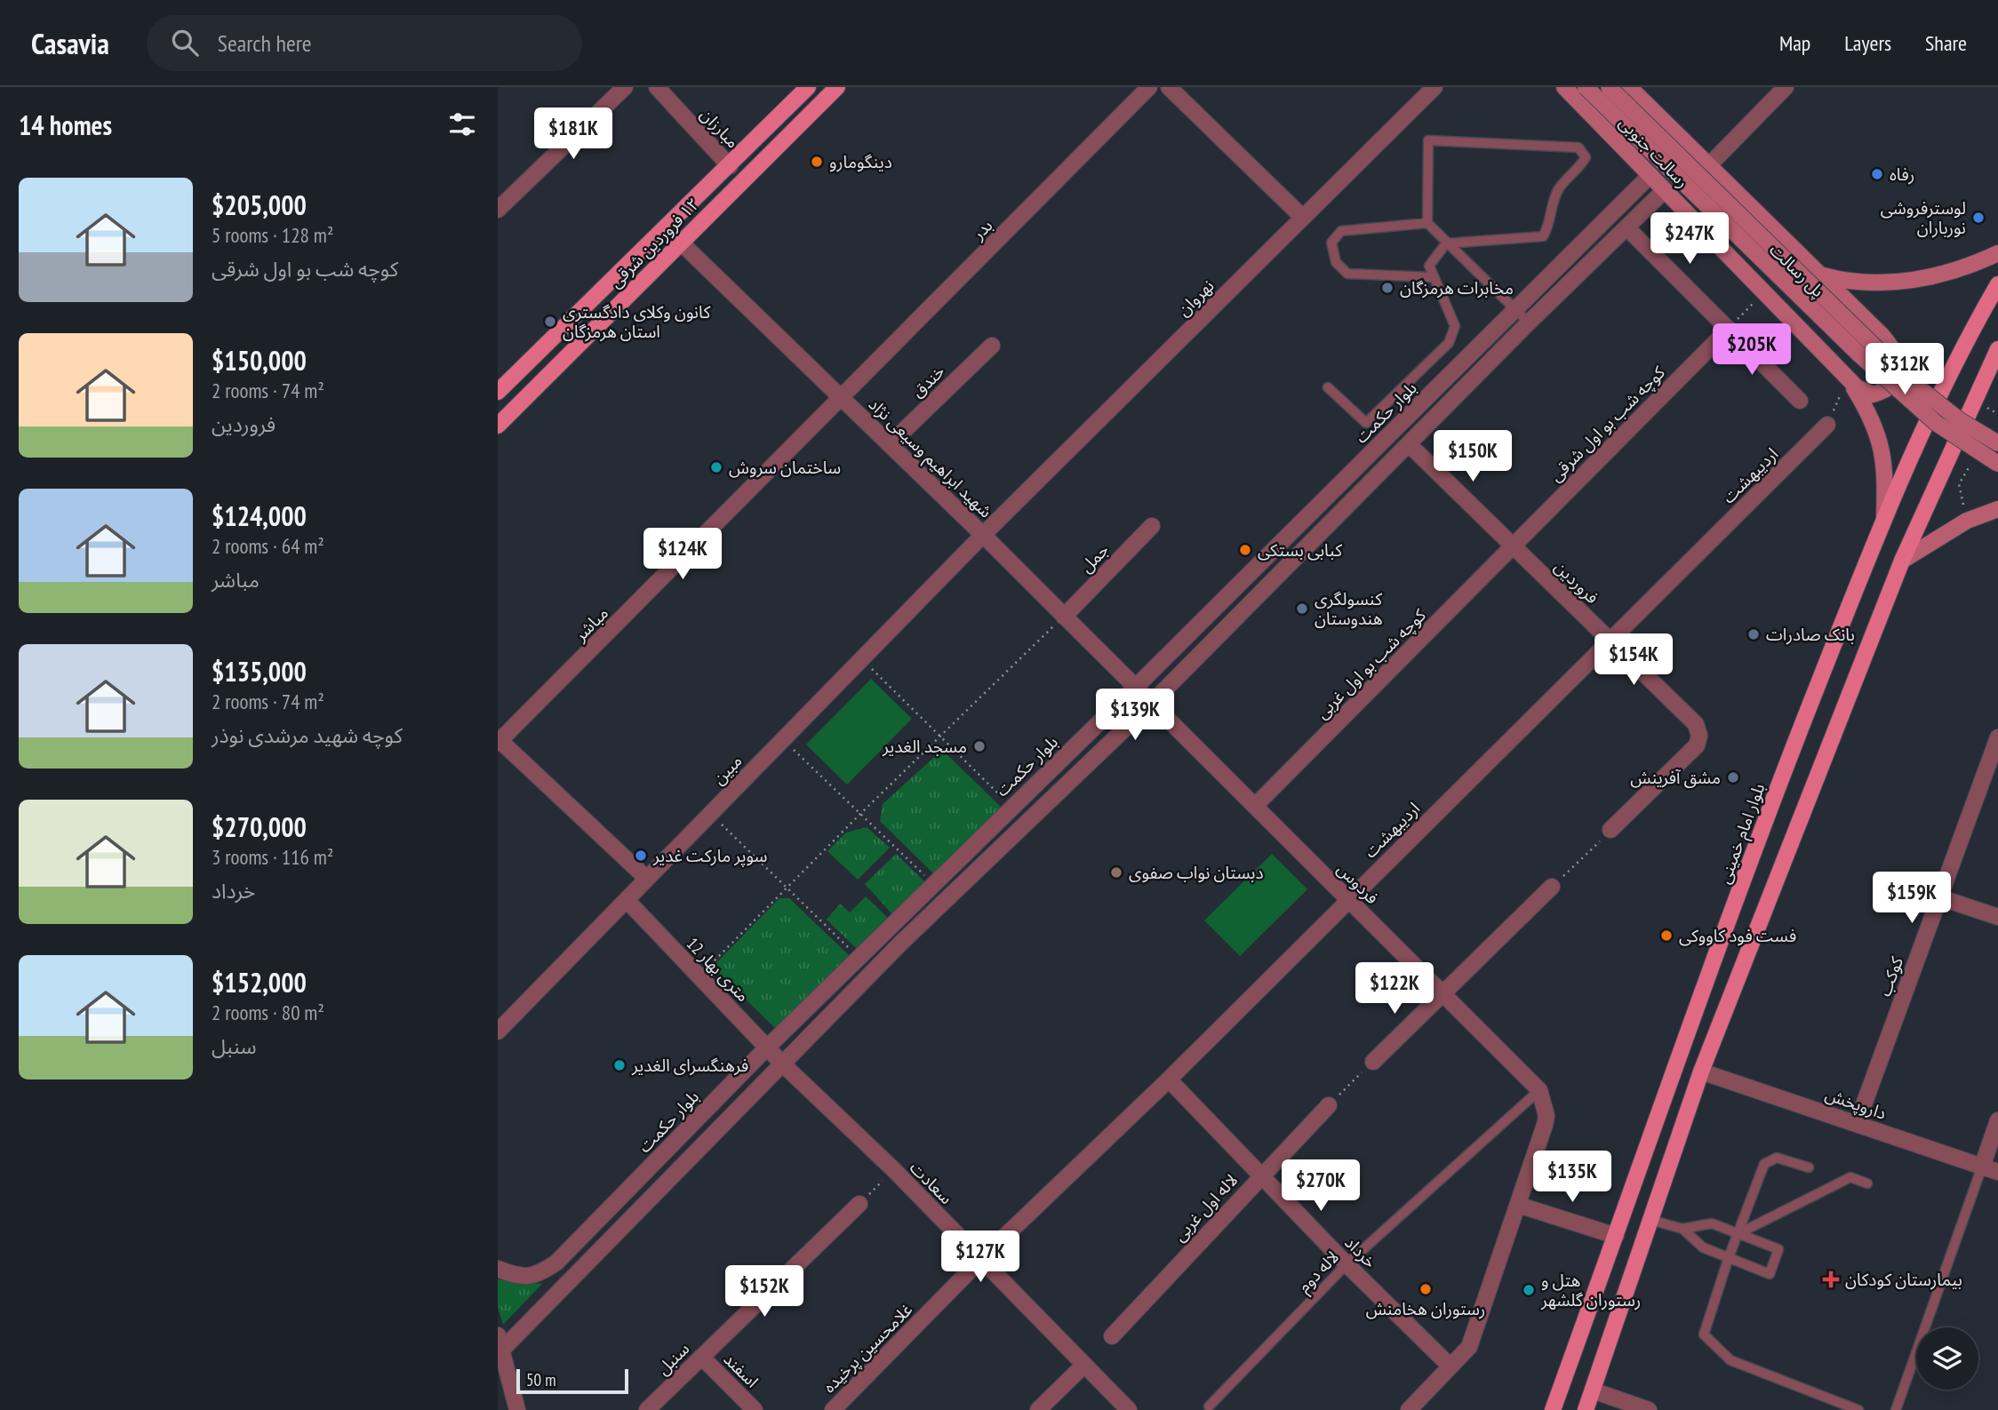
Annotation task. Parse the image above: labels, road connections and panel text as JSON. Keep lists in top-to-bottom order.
{
  "streets": {
    "main road": [
      "رسالت جنوبی",
      "١٢ فروردین شرقی",
      "پل رسالت",
      "بلوار امام خمینی"
    ],
    "street": [
      "مبارزان",
      "بدر",
      "نهروان",
      "خندق",
      "بلوار حکمت",
      "کوچه شب بو اول شرقی",
      "شهید ابراهیم وسیعی نژاد",
      "اردیبهشت",
      "جمل",
      "فروردین",
      "مباشر",
      "کوچه شب بو اول غربی",
      "مبین",
      "فردوس",
      "12 متری بهار",
      "کوکب",
      "داروپخش",
      "سعادت",
      "لاله اول غربی",
      "خرداد",
      "غلامحسین پرخیده",
      "سنبل",
      "اسفند"
    ],
    "lane": ["لاله دوم"]
  },
  "crossings": [
    ["مبارزان", "١٢ فروردین شرقی"],
    ["رسالت جنوبی", "بلوار حکمت"],
    ["بدر", "شهید ابراهیم وسیعی نژاد"],
    ["بدر", "مباشر"],
    ["١٢ فروردین شرقی", "شهید ابراهیم وسیعی نژاد"],
    ["نهروان", "شهید ابراهیم وسیعی نژاد"],
    ["نهروان", "مبین"],
    ["خندق", "شهید ابراهیم وسیعی نژاد"],
    ["بلوار حکمت", "شهید ابراهیم وسیعی نژاد"],
    ["بلوار حکمت", "12 متری بهار"],
    ["کوچه شب بو اول شرقی", "فروردین"],
    ["کوچه شب بو اول شرقی", "کوچه شب بو اول غربی"],
    ["شهید ابراهیم وسیعی نژاد", "جمل"],
    ["شهید ابراهیم وسیعی نژاد", "مباشر"],
    ["شهید ابراهیم وسیعی نژاد", "مبین"],
    ["شهید ابراهیم وسیعی نژاد", "فردوس"],
    ["اردیبهشت", "فروردین"],
    ["اردیبهشت", "فردوس"],
    ["اردیبهشت", "سعادت"],
    ["اردیبهشت", "خرداد"],
    ["اردیبهشت", "غلامحسین پرخیده"],
    ["فروردین", "کوچه شب بو اول غربی"],
    ["کوچه شب بو اول غربی", "فردوس"],
    ["مبین", "12 متری بهار"],
    ["فردوس", "لاله دوم"],
    ["12 متری بهار", "سعادت"],
    ["کوکب", "داروپخش"],
    ["سعادت", "غلامحسین پرخیده"],
    ["لاله اول غربی", "خرداد"],
    ["خرداد", "لاله دوم"],
    ["سنبل", "اسفند"]
  ],
  "places": {
    "other": [
      "دینگومارو",
      "رفاه",
      "لوسترفروشی نورباران",
      "مخابرات هرمزگان",
      "کانون وکلای دادگستری استان هرمزگان",
      "ساختمان سروش",
      "کبابی بستکی",
      "کنسولگری هندوستان",
      "بانک صادرات",
      "مسجد الغدیر",
      "مشق آفرینش",
      "سوپر مارکت غدیر",
      "دبستان نواب صفوی",
      "فست فود کاووکی",
      "فرهنگسرای الغدیر",
      "رستوران هخامنش",
      "هتل و رستوران گلشهر"
    ],
    "health": ["بیمارستان کودکان"]
  },
  "scale_bar": "50 m",
  "page": {
    "header": "Casavia",
    "search": "Search here",
    "nav": ["Map", "Layers", "Share"],
    "heading": "14 homes",
    "price": [
      "$181K",
      "$247K",
      "$205K",
      "$312K",
      "$150K",
      "$124K",
      "$154K",
      "$139K",
      "$159K",
      "$122K",
      "$135K",
      "$270K",
      "$127K",
      "$152K"
    ],
    "list": [
      {
        "name": "$205,000",
        "note": "5 rooms · 128 m² · کوچه شب بو اول شرقی"
      },
      {
        "name": "$150,000",
        "note": "2 rooms · 74 m² · فروردین"
      },
      {
        "name": "$124,000",
        "note": "2 rooms · 64 m² · مباشر"
      },
      {
        "name": "$135,000",
        "note": "2 rooms · 74 m² · کوچه شهید مرشدی نوذر"
      },
      {
        "name": "$270,000",
        "note": "3 rooms · 116 m² · خرداد"
      },
      {
        "name": "$152,000",
        "note": "2 rooms · 80 m² · سنبل"
      }
    ],
    "scale": "50 m"
  }
}
